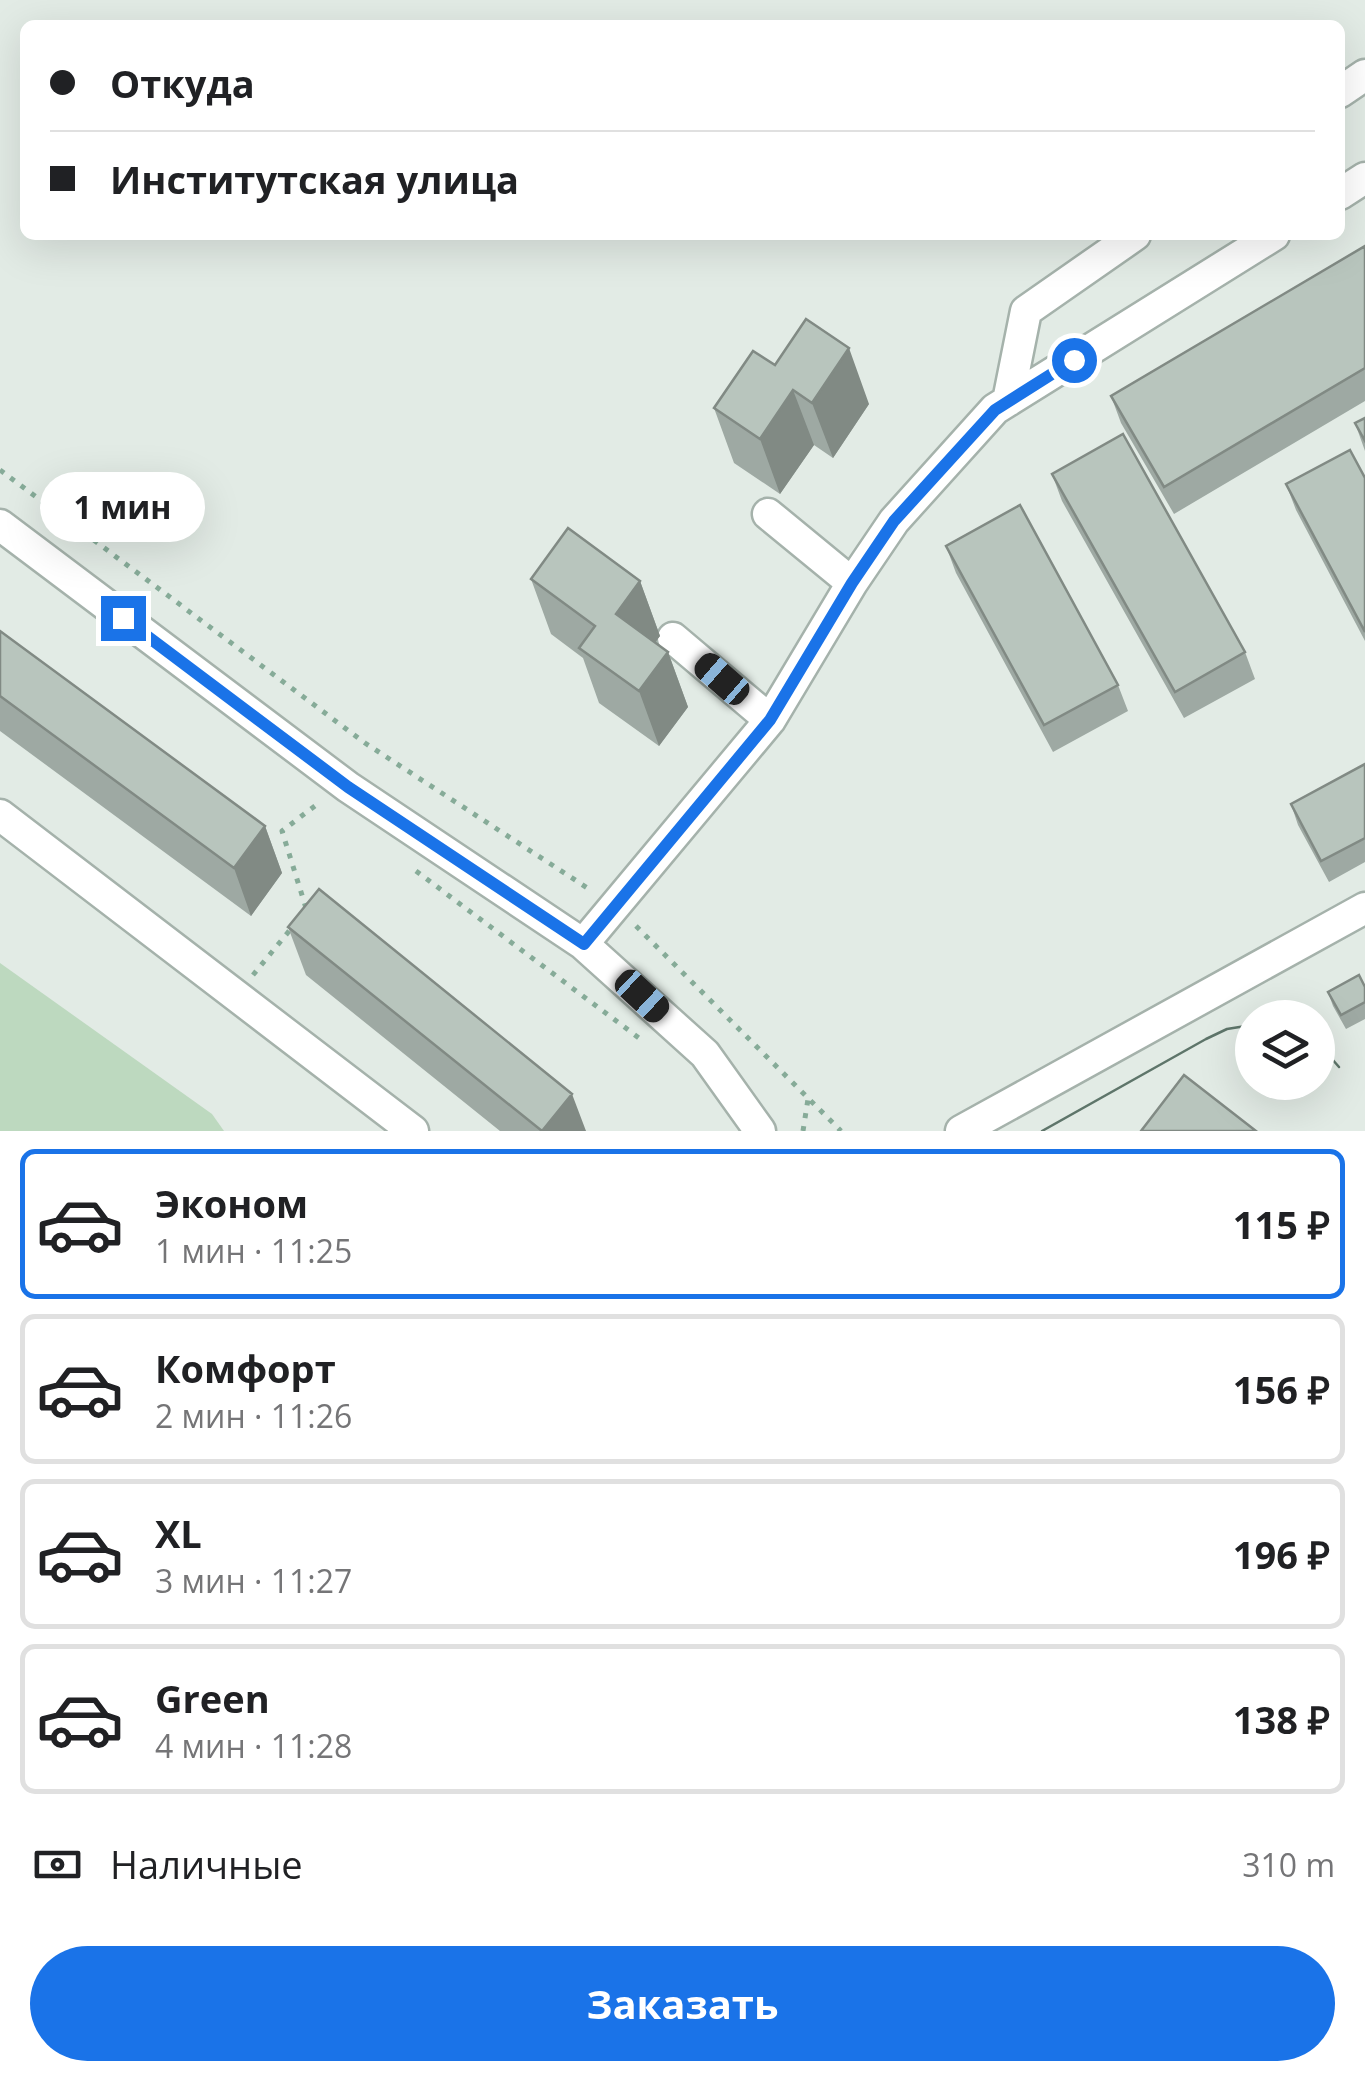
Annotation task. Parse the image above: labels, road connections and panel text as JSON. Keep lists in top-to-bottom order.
{
  "page": {
    "banner": ["Откуда", "Институтская улица"],
    "bubble": "1 мин",
    "list": [
      {
        "name": "Эконом",
        "note": "1 мин · 11:25",
        "value": "115 ₽"
      },
      {
        "name": "Комфорт",
        "note": "2 мин · 11:26",
        "value": "156 ₽"
      },
      {
        "name": "XL",
        "note": "3 мин · 11:27",
        "value": "196 ₽"
      },
      {
        "name": "Green",
        "note": "4 мин · 11:28",
        "value": "138 ₽"
      }
    ],
    "pay": ["Наличные", "310 m"],
    "buttons": "Заказать"
  }
}
